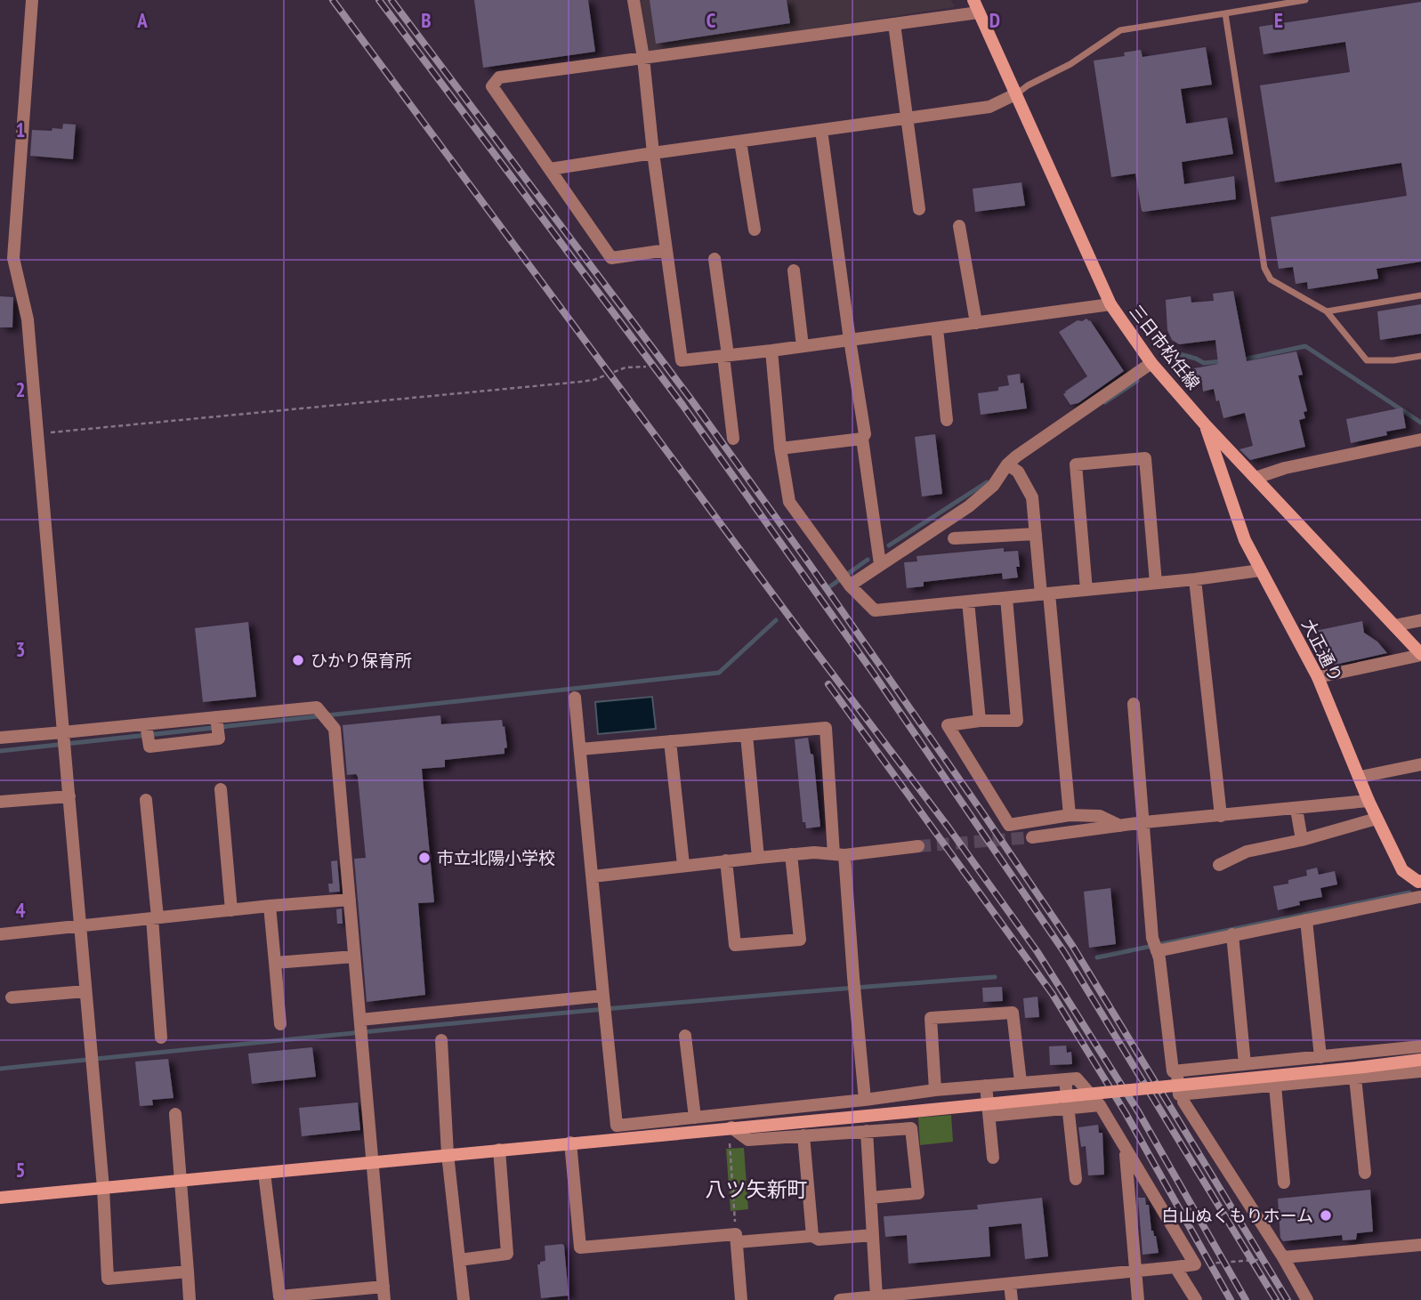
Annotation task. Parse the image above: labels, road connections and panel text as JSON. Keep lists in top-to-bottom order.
{
  "streets": {
    "street": ["三日市松任線", "大正通り"]
  },
  "crossings": [
    ["三日市松任線", "大正通り"]
  ],
  "districts": ["八ツ矢新町"],
  "places": ["ひかり保育所", "市立北陽小学校", "白山ぬくもりホーム"],
  "grid": {
    "columns": [
      "A",
      "B",
      "C",
      "D",
      "E"
    ],
    "rows": [
      "1",
      "2",
      "3",
      "4",
      "5"
    ]
  }
}
